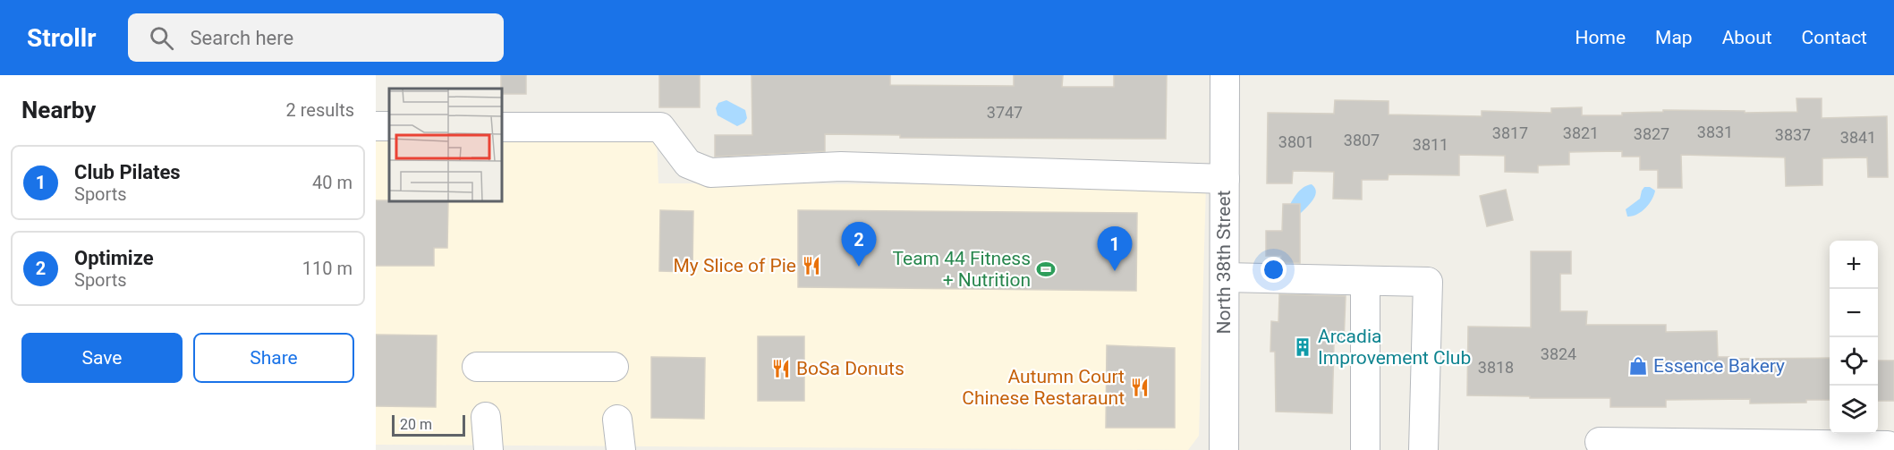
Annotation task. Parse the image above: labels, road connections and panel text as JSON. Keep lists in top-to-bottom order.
{
  "streets": {
    "street": ["North 38th Street"]
  },
  "places": {
    "restaurant": ["My Slice of Pie", "BoSa Donuts", "Autumn Court Chinese Restaraunt"],
    "sports": ["Team 44 Fitness + Nutrition"],
    "building": ["Arcadia Improvement Club"],
    "shop": ["Essence Bakery"]
  },
  "house_numbers": [
    "3747",
    "3831",
    "3817",
    "3821",
    "3827",
    "3837",
    "3841",
    "3807",
    "3801",
    "3811",
    "3824",
    "3818"
  ],
  "scale_bar": "20 m",
  "page": {
    "header": "Strollr",
    "search": "Search here",
    "nav": [
      "Home",
      "Map",
      "About",
      "Contact"
    ],
    "heading": ["Nearby", "2 results"],
    "list": [
      {
        "mark": "1",
        "name": "Club Pilates",
        "note": "Sports",
        "value": "40 m"
      },
      {
        "mark": "2",
        "name": "Optimize",
        "note": "Sports",
        "value": "110 m"
      }
    ],
    "pins": ["2", "1"],
    "map_buttons": ["+", "−"],
    "buttons": ["Save", "Share"],
    "scale": "20 m"
  }
}
